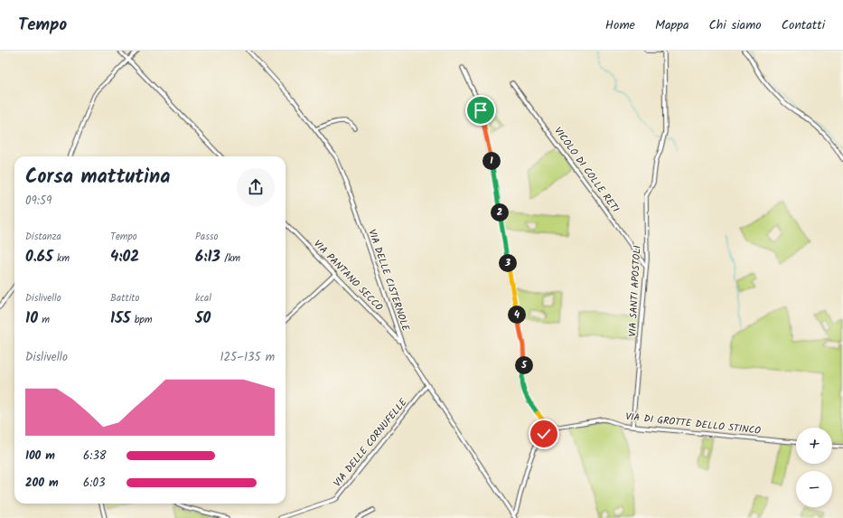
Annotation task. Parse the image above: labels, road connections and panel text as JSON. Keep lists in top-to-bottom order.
{
  "streets": {
    "street": [
      "VICOLO DI COLLE RETI",
      "VIA PANTANO SECCO",
      "VIA DELLE CISTERNOLE",
      "VIA SANTI APOSTOLI",
      "VIA DI GROTTE DELLO STINCO",
      "VIA DELLE CORNUFELLE"
    ]
  },
  "crossings": [
    ["VICOLO DI COLLE RETI", "VIA SANTI APOSTOLI"],
    ["VIA PANTANO SECCO", "VIA DELLE CISTERNOLE"],
    ["VIA DELLE CISTERNOLE", "VIA DELLE CORNUFELLE"],
    ["VIA SANTI APOSTOLI", "VIA DI GROTTE DELLO STINCO"]
  ],
  "page": {
    "header": "Tempo",
    "nav": [
      "Home",
      "Mappa",
      "Chi siamo",
      "Contatti"
    ],
    "pins": [
      "1",
      "2",
      "3",
      "4",
      "5"
    ],
    "heading": ["Corsa mattutina", "09:59"],
    "stats": [
      ["Distanza", "0.65 km"],
      ["Tempo", "4:02"],
      ["Passo", "6:13 /km"],
      ["Dislivello", "10 m"],
      ["Battito", "155 bpm"],
      ["kcal", "50"]
    ],
    "chart": ["Dislivello", "125–135 m"],
    "map_buttons": ["+", "−"],
    "list": [
      {
        "name": "100 m",
        "note": "6:38"
      },
      {
        "name": "200 m",
        "note": "6:03"
      }
    ]
  }
}
